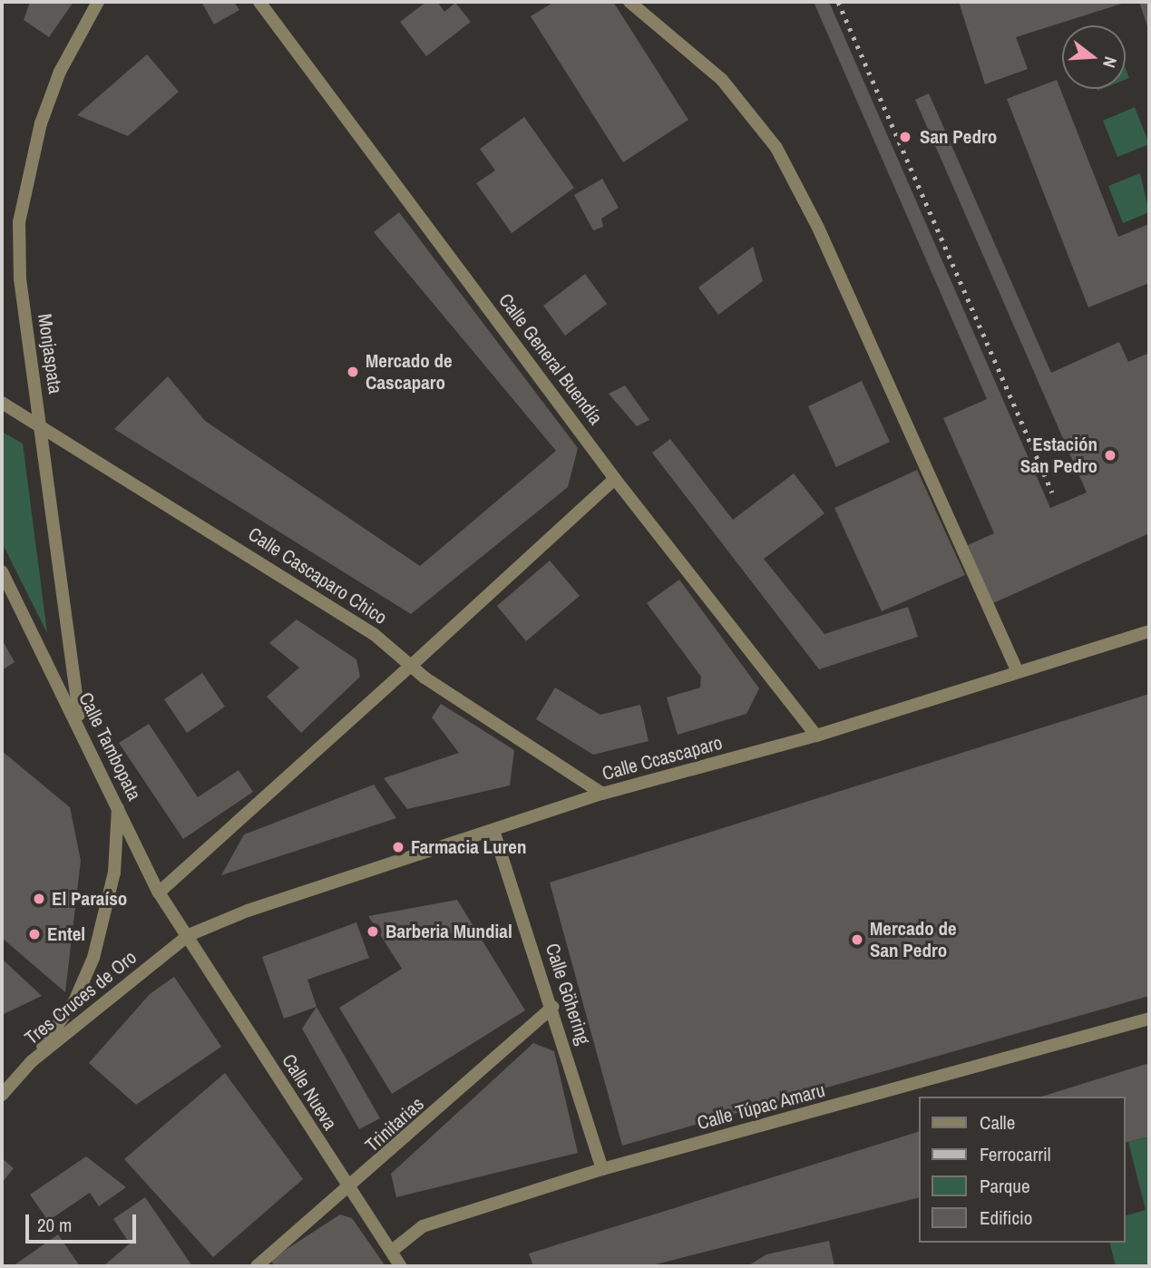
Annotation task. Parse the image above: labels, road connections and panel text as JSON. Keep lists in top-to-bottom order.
{
  "streets": {
    "street": [
      "Monjaspata",
      "Calle General Buendía",
      "Calle Cascaparo Chico",
      "Calle Tambopata",
      "Calle Ccascaparo",
      "Calle Göhering",
      "Tres Cruces de Oro",
      "Calle Nueva",
      "Calle Túpac Amaru",
      "Trinitarias"
    ]
  },
  "crossings": [
    ["Monjaspata", "Calle Cascaparo Chico"],
    ["Monjaspata", "Calle Tambopata"],
    ["Calle General Buendía", "Calle Ccascaparo"],
    ["Calle Cascaparo Chico", "Calle Ccascaparo"],
    ["Calle Tambopata", "Calle Ccascaparo"],
    ["Calle Tambopata", "Tres Cruces de Oro"],
    ["Calle Tambopata", "Calle Nueva"],
    ["Calle Ccascaparo", "Calle Göhering"],
    ["Calle Ccascaparo", "Tres Cruces de Oro"],
    ["Calle Ccascaparo", "Calle Nueva"],
    ["Calle Göhering", "Calle Túpac Amaru"],
    ["Calle Göhering", "Trinitarias"],
    ["Tres Cruces de Oro", "Calle Nueva"],
    ["Calle Nueva", "Calle Túpac Amaru"],
    ["Calle Nueva", "Trinitarias"]
  ],
  "places": [
    "San Pedro",
    "Mercado de Cascaparo",
    "Estación San Pedro",
    "Farmacia Luren",
    "El Paraíso",
    "Barberia Mundial",
    "Entel",
    "Mercado de San Pedro"
  ],
  "legend": [
    "Calle",
    "Ferrocarril",
    "Parque",
    "Edificio"
  ],
  "scale_bar": "20 m",
  "north": "right"
}
